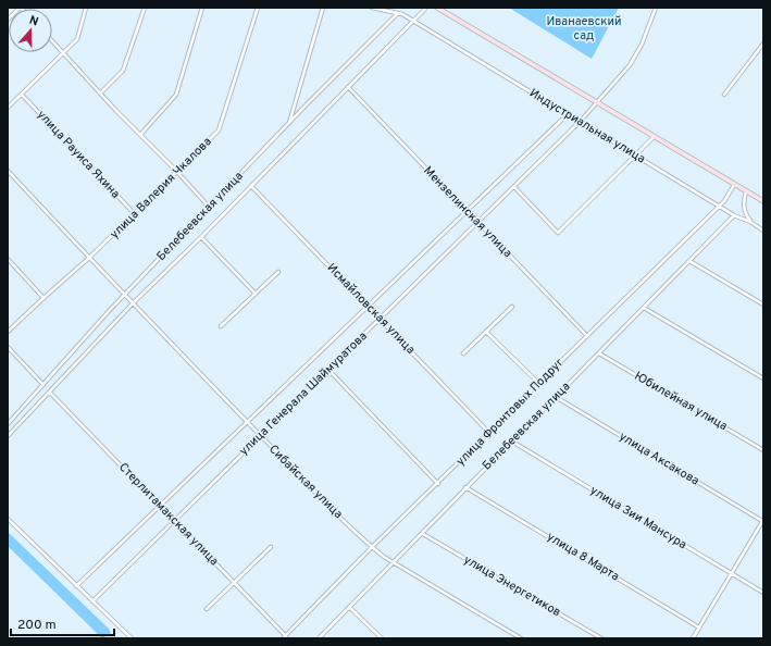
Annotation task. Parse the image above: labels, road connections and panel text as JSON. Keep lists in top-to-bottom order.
{
  "streets": {
    "street": [
      "Индустриальная улица",
      "улица Рауиса Яхина",
      "улица Валерия Чкалова",
      "Мензелинская улица",
      "Белебеевская улица",
      "Исмайловская улица",
      "улица Генерала Шаймуратова",
      "Юбилейная улица",
      "улица Фронтовых Подруг",
      "улица Аксакова",
      "Сибайская улица",
      "Стерлитамакская улица",
      "улица Зии Мансура",
      "улица 8 Марта",
      "улица Энергетиков"
    ]
  },
  "crossings": [
    ["Индустриальная улица", "Белебеевская улица"],
    ["Индустриальная улица", "улица Генерала Шаймуратова"],
    ["Индустриальная улица", "улица Фронтовых Подруг"],
    ["улица Рауиса Яхина", "улица Валерия Чкалова"],
    ["улица Валерия Чкалова", "Сибайская улица"],
    ["Мензелинская улица", "Белебеевская улица"],
    ["Мензелинская улица", "улица Генерала Шаймуратова"],
    ["Мензелинская улица", "улица Фронтовых Подруг"],
    ["Белебеевская улица", "Исмайловская улица"],
    ["Белебеевская улица", "Юбилейная улица"],
    ["Белебеевская улица", "улица Аксакова"],
    ["Белебеевская улица", "Сибайская улица"],
    ["Белебеевская улица", "Стерлитамакская улица"],
    ["Белебеевская улица", "улица Зии Мансура"],
    ["Белебеевская улица", "улица 8 Марта"],
    ["Белебеевская улица", "улица Энергетиков"],
    ["Исмайловская улица", "улица Генерала Шаймуратова"],
    ["Исмайловская улица", "улица Фронтовых Подруг"],
    ["улица Генерала Шаймуратова", "Сибайская улица"],
    ["улица Генерала Шаймуратова", "Стерлитамакская улица"],
    ["улица Фронтовых Подруг", "Сибайская улица"],
    ["улица Фронтовых Подруг", "Стерлитамакская улица"]
  ],
  "parks": ["Иванаевский сад"],
  "scale_bar": "200 m",
  "north": "top"
}
